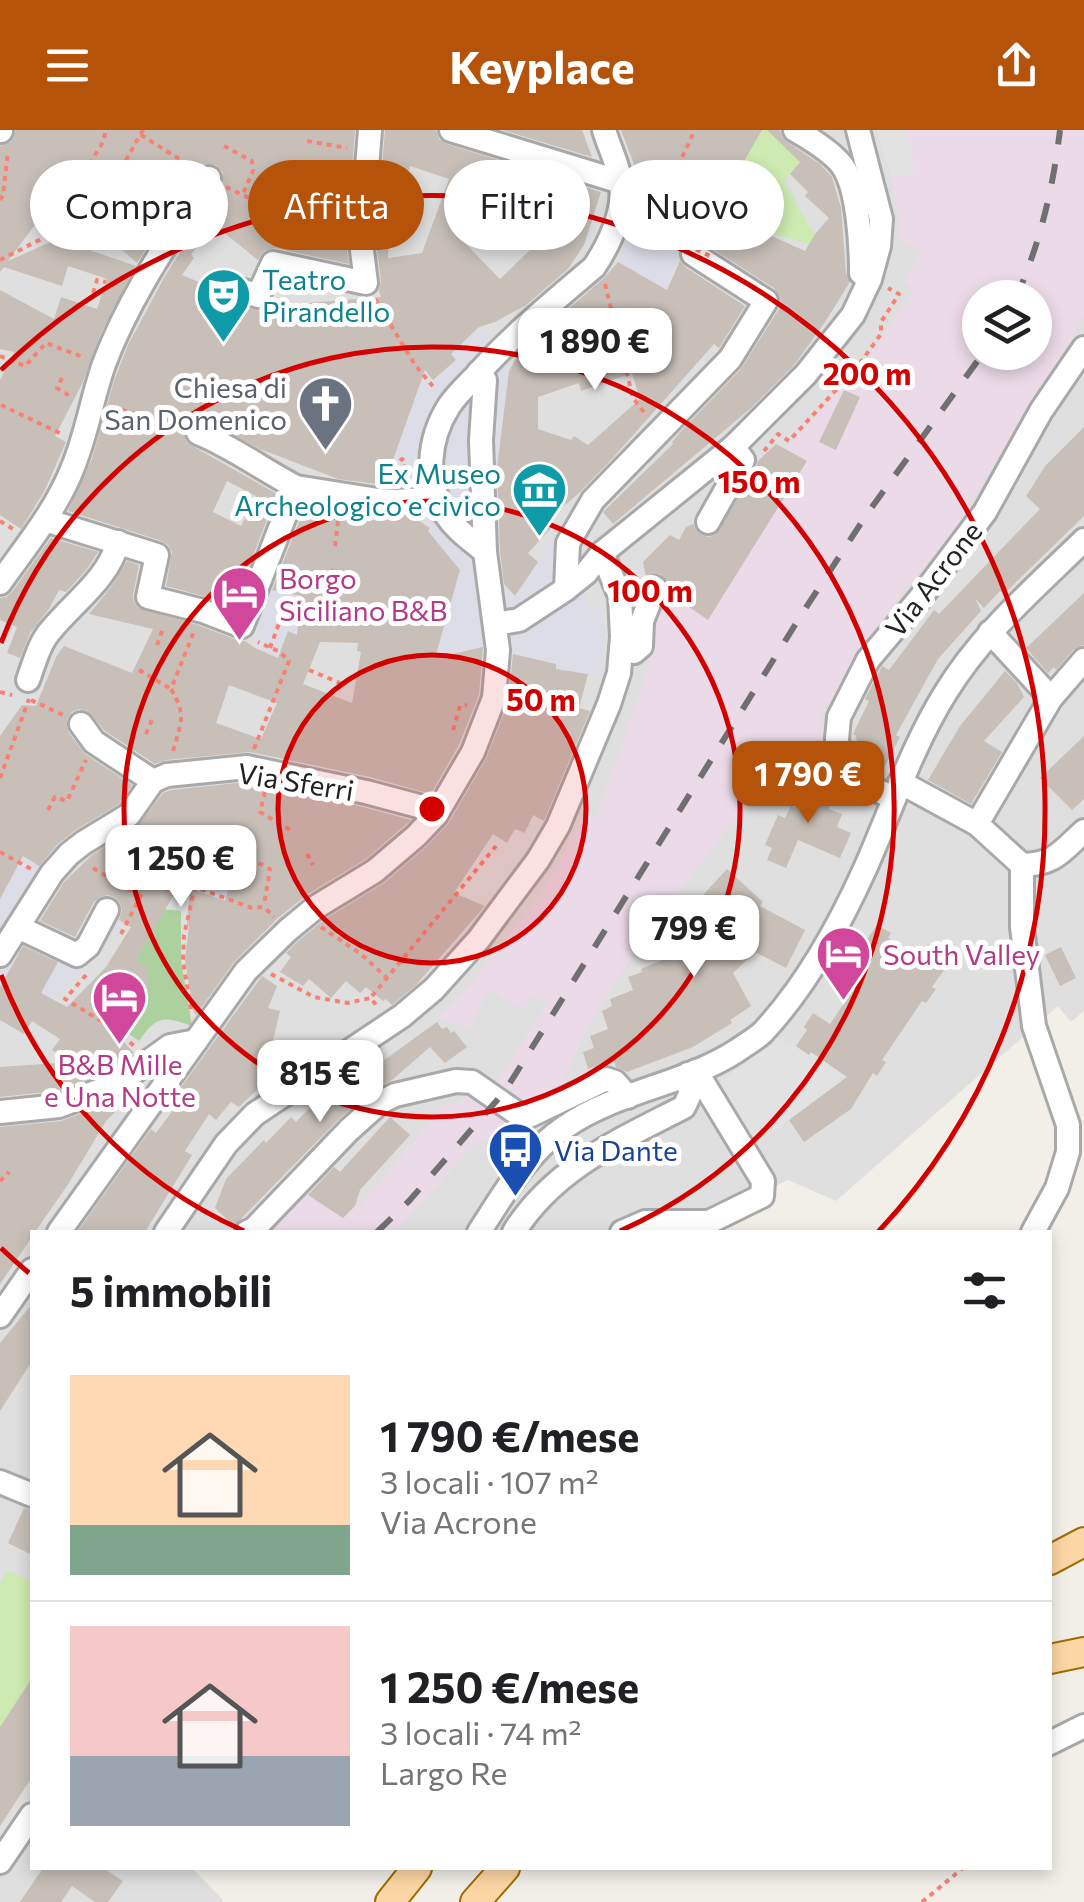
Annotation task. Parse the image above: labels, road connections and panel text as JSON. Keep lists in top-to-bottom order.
{
  "streets": {
    "street": ["Via Acrone", "Via Sferri"]
  },
  "places": {
    "theatre": ["Teatro Pirandello"],
    "church": ["Chiesa di San Domenico"],
    "museum": ["Ex Museo Archeologico e civico"],
    "hotel": ["Borgo Siciliano B&B", "South Valley", "B&B Mille e Una Notte"],
    "bus stop": ["Via Dante"]
  },
  "page": {
    "header": "Keyplace",
    "chip": [
      "Compra",
      "Affitta",
      "Filtri",
      "Nuovo"
    ],
    "price": [
      "1 890 €",
      "1 790 €",
      "1 250 €",
      "799 €",
      "815 €"
    ],
    "heading": "5 immobili",
    "list": [
      {
        "name": "1 790 €/mese",
        "note": "3 locali · 107 m² · Via Acrone"
      },
      {
        "name": "1 250 €/mese",
        "note": "3 locali · 74 m² · Largo Re"
      }
    ]
  },
  "rings": [
    "200 m",
    "150 m",
    "100 m",
    "50 m"
  ]
}
